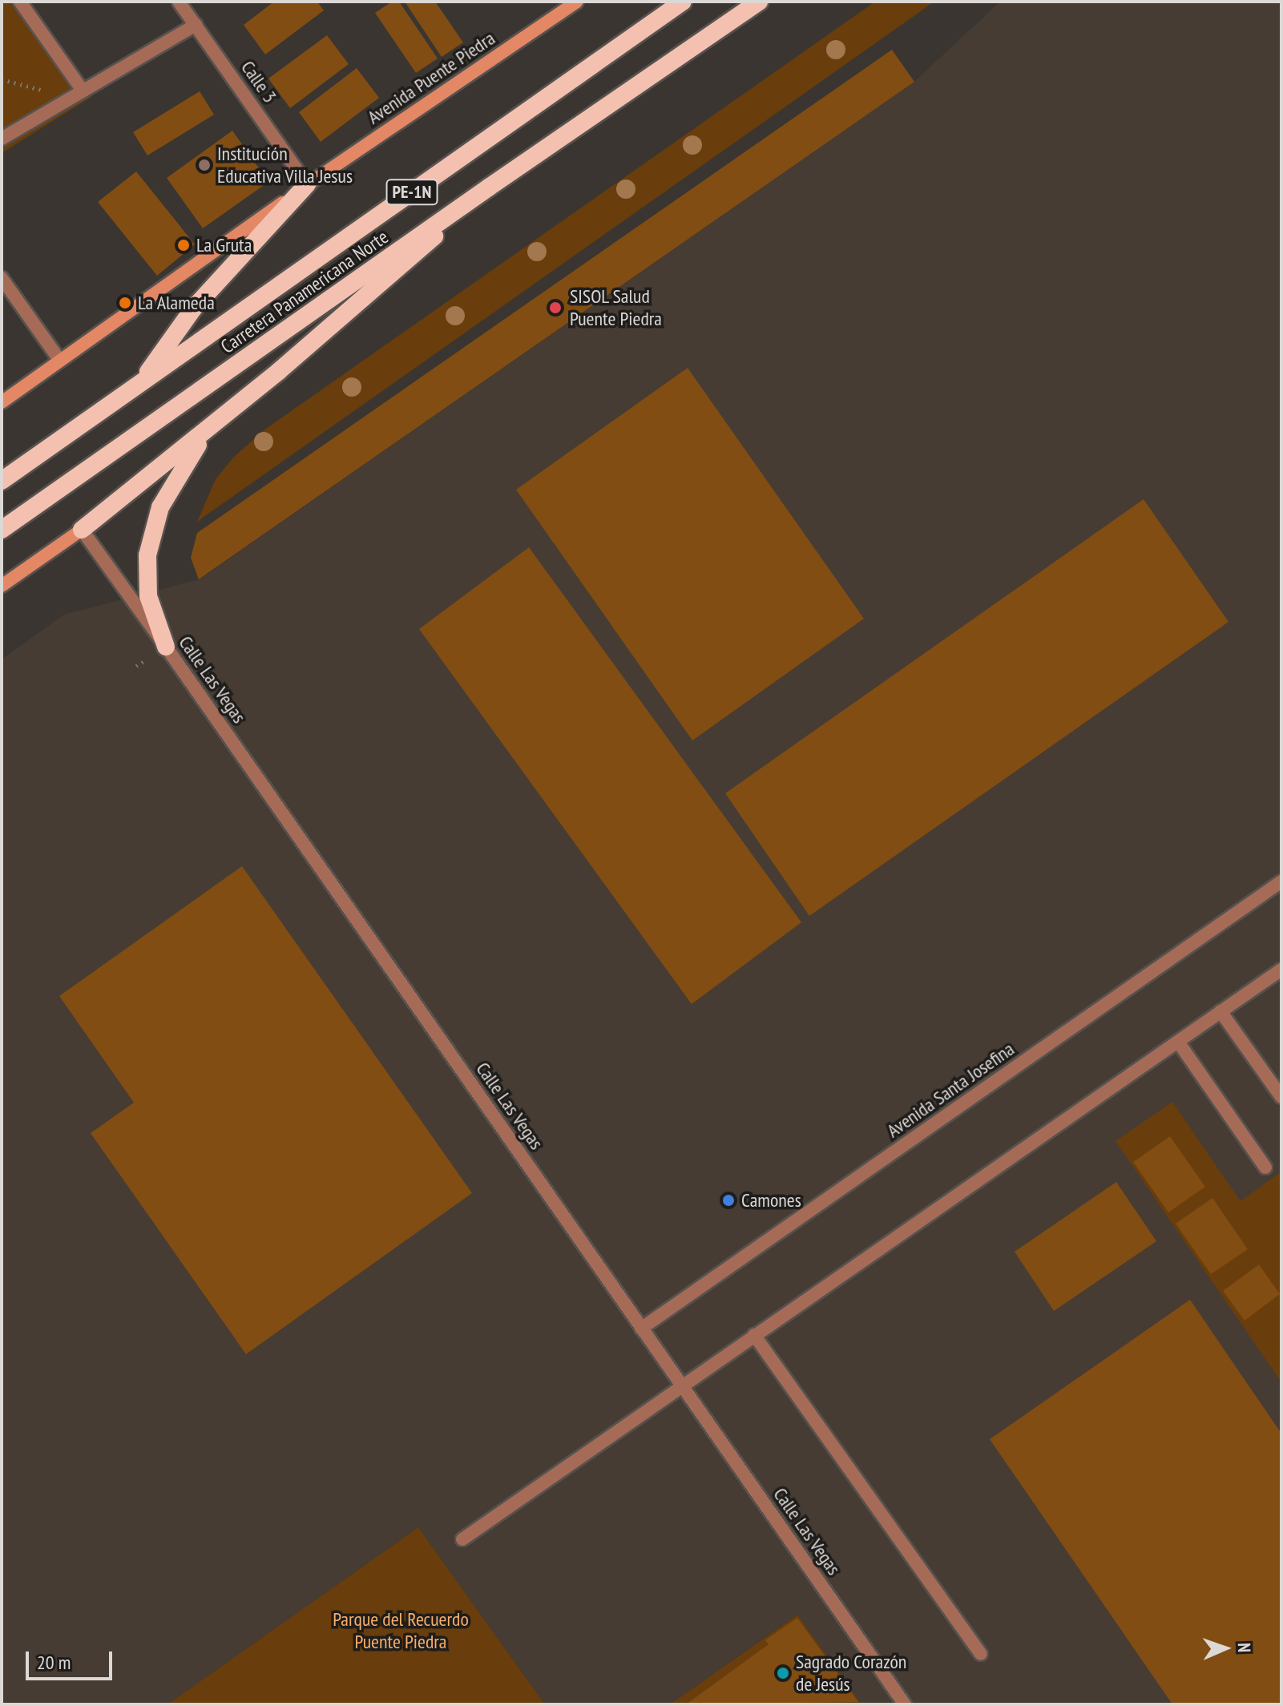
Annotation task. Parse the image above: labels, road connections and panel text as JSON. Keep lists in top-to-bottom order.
{
  "streets": {
    "highway": ["PE-1N", "Carretera Panamericana Norte"],
    "main road": ["Avenida Puente Piedra"],
    "street": ["Calle 3", "Calle Las Vegas", "Avenida Santa Josefina"]
  },
  "crossings": [
    ["Avenida Puente Piedra", "Calle 3"],
    ["Calle Las Vegas", "Avenida Santa Josefina"]
  ],
  "parks": ["Parque del Recuerdo Puente Piedra"],
  "places": [
    "Institución Educativa Villa Jesus",
    "La Gruta",
    "La Alameda",
    "SISOL Salud Puente Piedra",
    "Camones",
    "Sagrado Corazón de Jesús"
  ],
  "scale_bar": "20 m",
  "north": "right"
}
